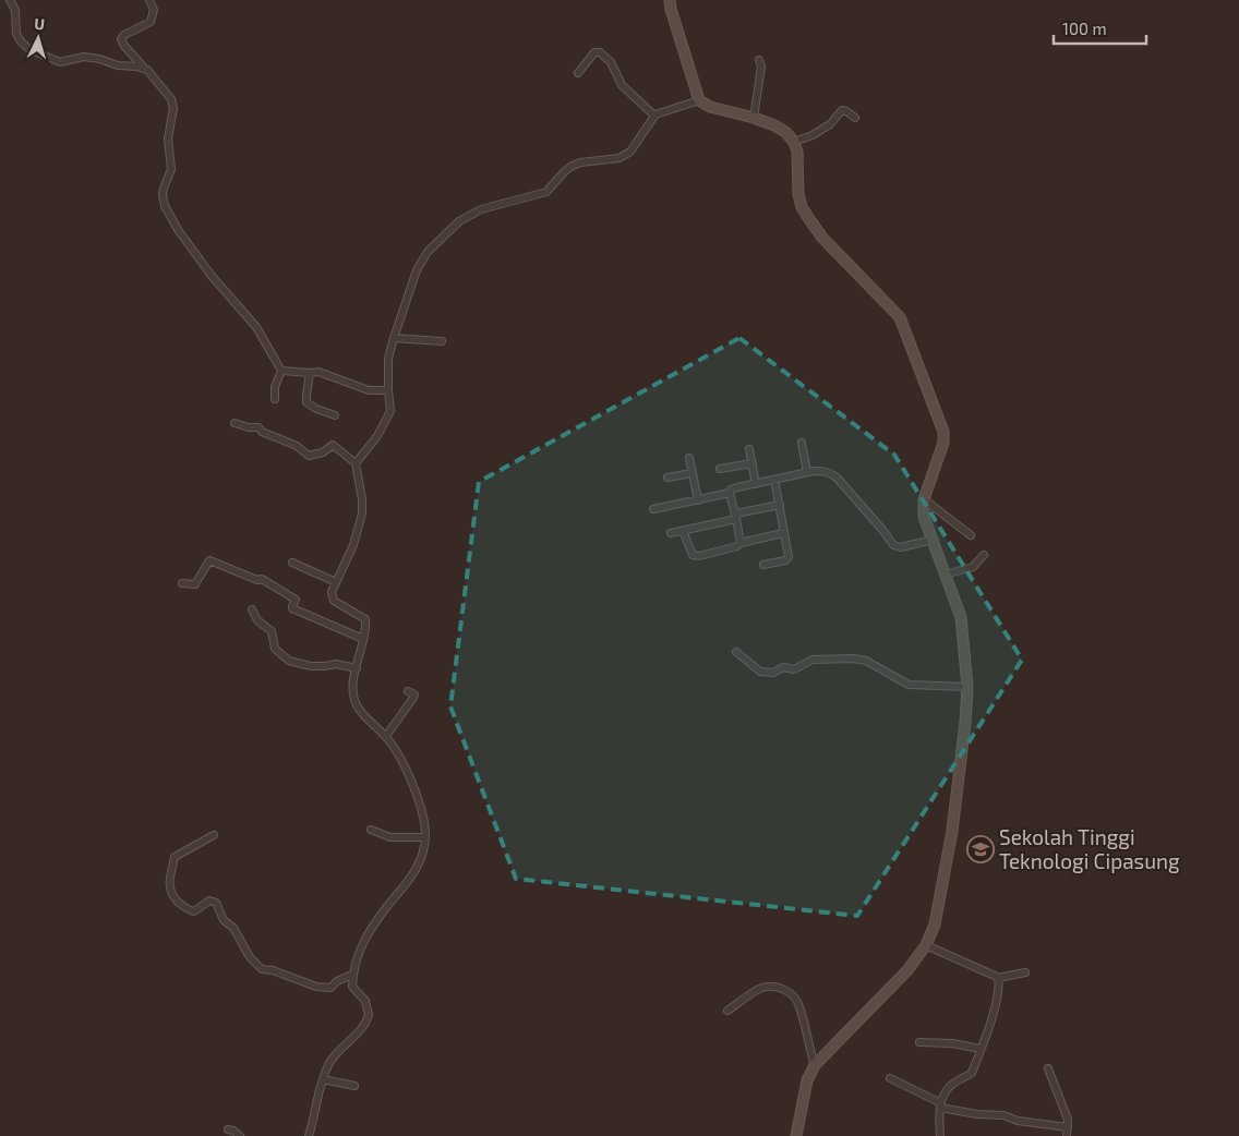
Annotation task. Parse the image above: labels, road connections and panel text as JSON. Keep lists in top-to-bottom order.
{
  "places": {
    "school or university": ["Sekolah Tinggi Teknologi Cipasung"]
  },
  "scale_bar": "100 m",
  "north": "top"
}
